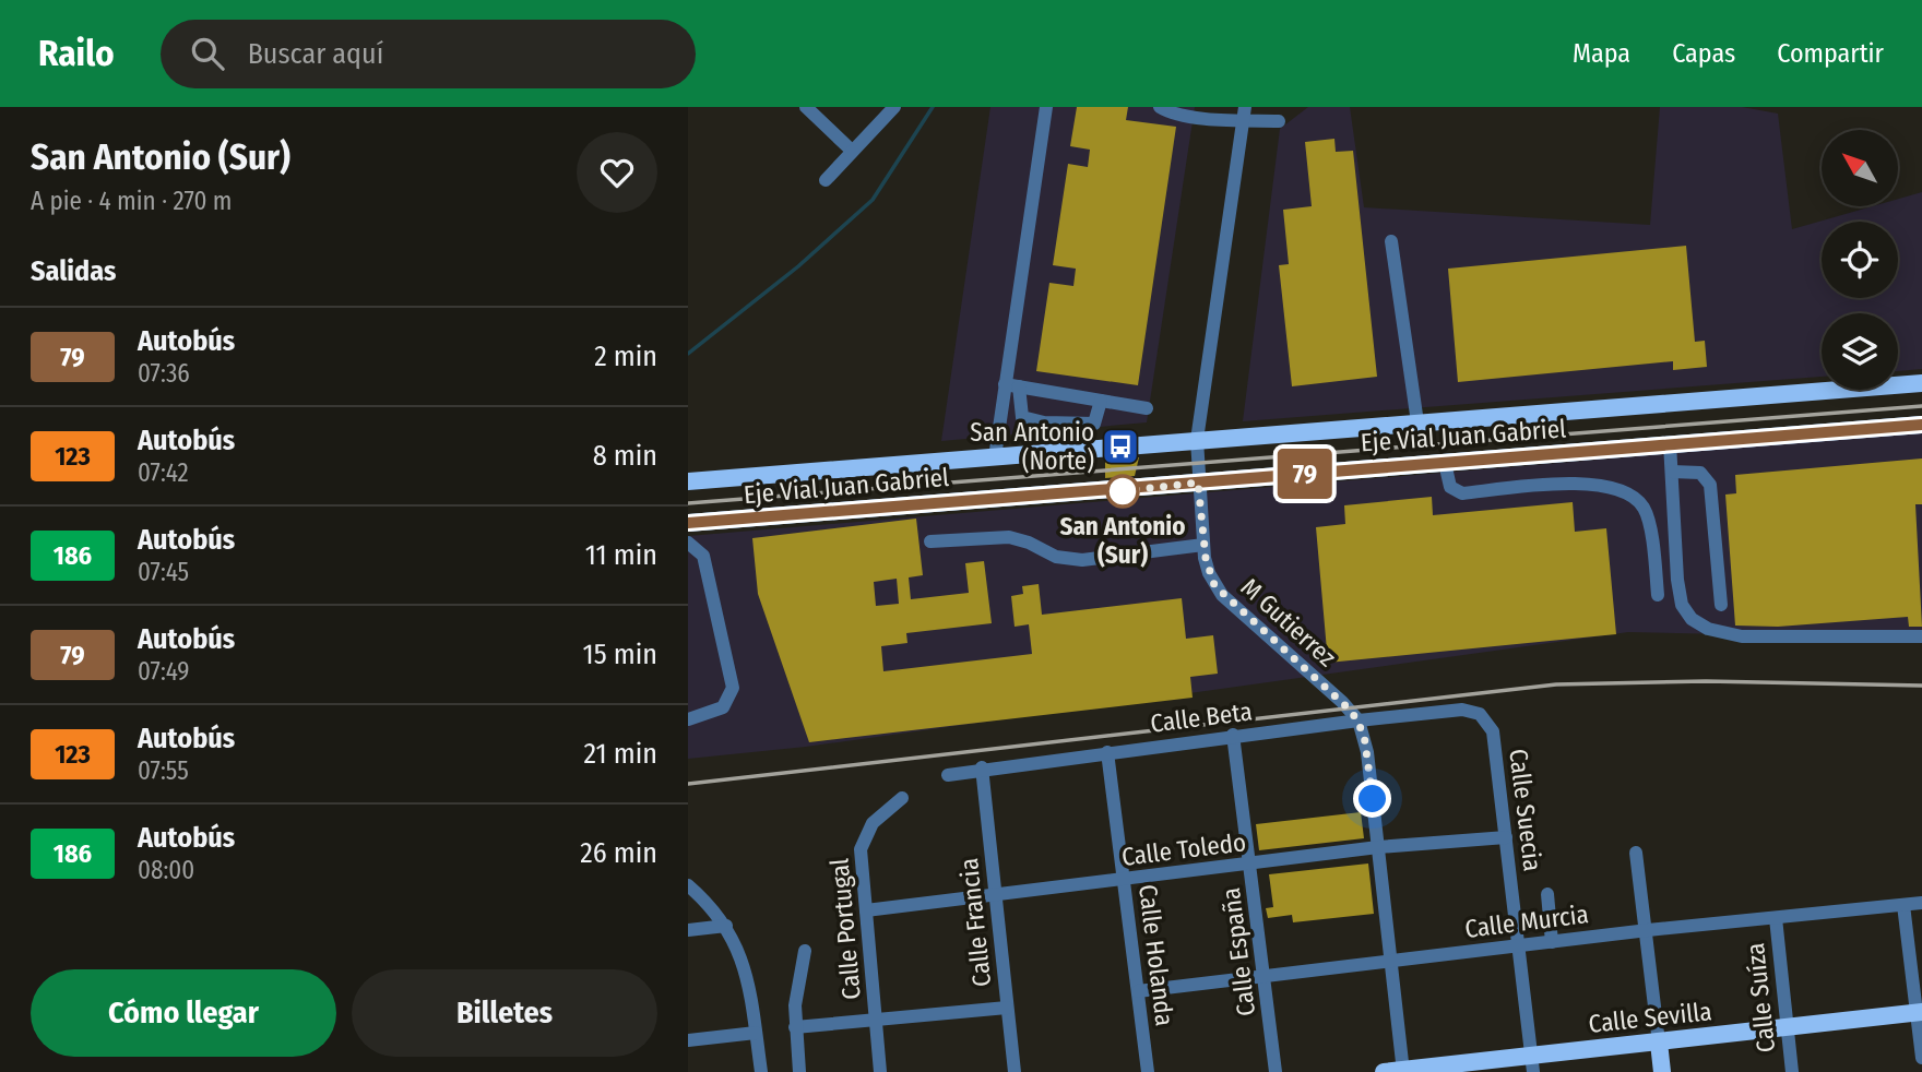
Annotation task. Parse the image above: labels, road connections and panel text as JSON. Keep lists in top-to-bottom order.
{
  "streets": {
    "main road": ["Eje Vial Juan Gabriel", "Calle Sevilla"],
    "street": [
      "M Gutierrez",
      "Calle Beta",
      "Calle Suecia",
      "Calle Toledo",
      "Calle Murcia",
      "Calle Francia",
      "Calle Portugal",
      "Calle España",
      "Calle Holanda",
      "Calle Suíza"
    ]
  },
  "crossings": [
    ["Eje Vial Juan Gabriel", "M Gutierrez"],
    ["M Gutierrez", "Calle Beta"],
    ["M Gutierrez", "Calle Toledo"],
    ["M Gutierrez", "Calle Murcia"],
    ["M Gutierrez", "Calle Sevilla"],
    ["Calle Beta", "Calle Suecia"],
    ["Calle Beta", "Calle Francia"],
    ["Calle Beta", "Calle España"],
    ["Calle Beta", "Calle Holanda"],
    ["Calle Suecia", "Calle Toledo"],
    ["Calle Suecia", "Calle Murcia"],
    ["Calle Suecia", "Calle Sevilla"],
    ["Calle Toledo", "Calle Francia"],
    ["Calle Toledo", "Calle Portugal"],
    ["Calle Toledo", "Calle España"],
    ["Calle Toledo", "Calle Holanda"],
    ["Calle Murcia", "Calle España"],
    ["Calle Murcia", "Calle Holanda"],
    ["Calle Murcia", "Calle Suíza"],
    ["Calle Suíza", "Calle Sevilla"]
  ],
  "places": {
    "bus stop": ["San Antonio (Norte)"],
    "other": ["San Antonio (Sur)"]
  },
  "lines": ["bus line 79"],
  "north": "top left",
  "page": {
    "header": "Railo",
    "search": "Buscar aquí",
    "nav": ["Mapa", "Capas", "Compartir"],
    "heading": [
      ["San Antonio (Sur)", "A pie · 4 min · 270 m"],
      "Salidas"
    ],
    "on_map": "79",
    "list": [
      {
        "mark": "79",
        "name": "Autobús",
        "note": "07:36",
        "value": "2 min"
      },
      {
        "mark": "123",
        "name": "Autobús",
        "note": "07:42",
        "value": "8 min"
      },
      {
        "mark": "186",
        "name": "Autobús",
        "note": "07:45",
        "value": "11 min"
      },
      {
        "mark": "79",
        "name": "Autobús",
        "note": "07:49",
        "value": "15 min"
      },
      {
        "mark": "123",
        "name": "Autobús",
        "note": "07:55",
        "value": "21 min"
      },
      {
        "mark": "186",
        "name": "Autobús",
        "note": "08:00",
        "value": "26 min"
      }
    ],
    "buttons": ["Cómo llegar", "Billetes"]
  }
}
